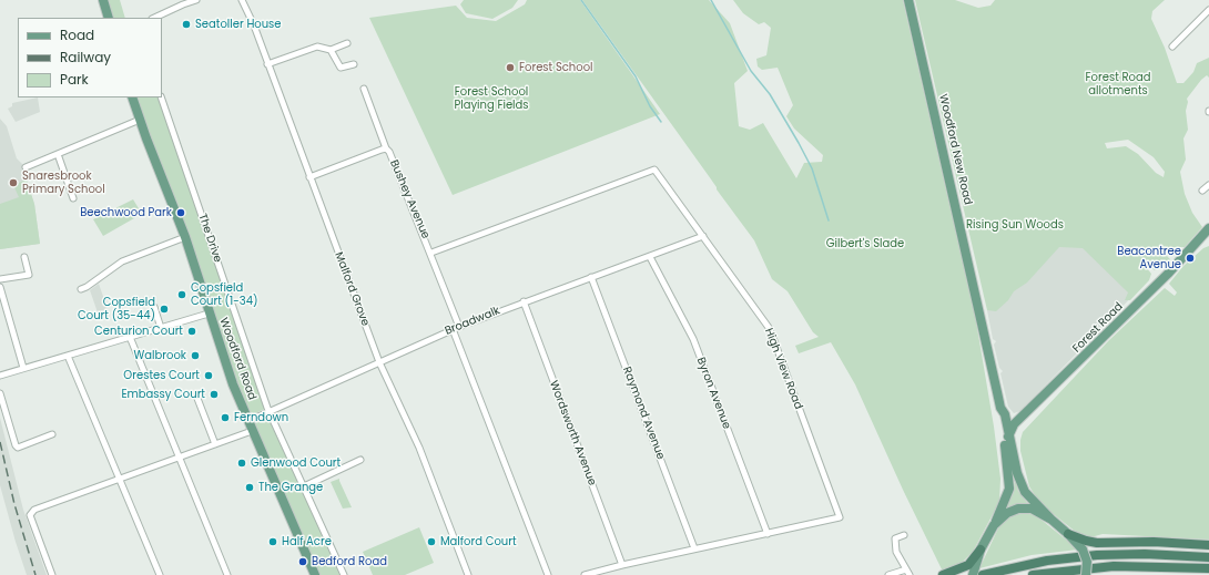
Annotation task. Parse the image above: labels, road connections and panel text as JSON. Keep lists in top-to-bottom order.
{
  "streets": {
    "main road": ["Woodford New Road", "Forest Road", "Woodford Road"],
    "street": [
      "Bushey Avenue",
      "The Drive",
      "Malford Grove",
      "Broadwalk",
      "High View Road",
      "Byron Avenue",
      "Raymond Avenue",
      "Wordsworth Avenue"
    ]
  },
  "crossings": [
    ["Woodford New Road", "Forest Road"],
    ["Bushey Avenue", "Malford Grove"],
    ["Bushey Avenue", "Broadwalk"],
    ["Bushey Avenue", "High View Road"],
    ["The Drive", "Broadwalk"],
    ["Malford Grove", "Broadwalk"],
    ["Broadwalk", "Woodford Road"],
    ["Broadwalk", "High View Road"],
    ["Broadwalk", "Byron Avenue"],
    ["Broadwalk", "Raymond Avenue"],
    ["Broadwalk", "Wordsworth Avenue"],
    ["High View Road", "Byron Avenue"]
  ],
  "parks": [
    "Forest Road allotments",
    "Forest School Playing Fields",
    "Rising Sun Woods",
    "Gilbert's Slade"
  ],
  "places": [
    "Seatoller House",
    "Forest School",
    "Snaresbrook Primary School",
    "Beechwood Park",
    "Beacontree Avenue",
    "Copsfield Court (1-34)",
    "Copsfield Court (35-44)",
    "Centurion Court",
    "Walbrook",
    "Orestes Court",
    "Embassy Court",
    "Ferndown",
    "Glenwood Court",
    "The Grange",
    "Half Acre",
    "Malford Court",
    "Bedford Road"
  ],
  "legend": ["Road", "Railway", "Park"]
}
